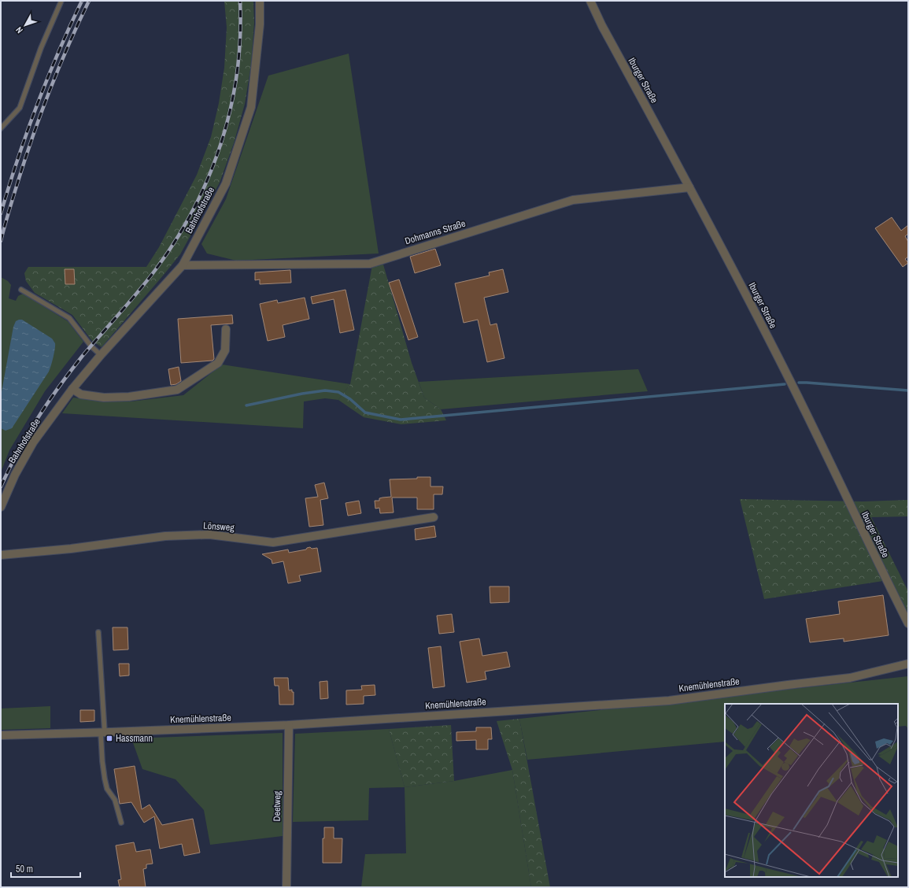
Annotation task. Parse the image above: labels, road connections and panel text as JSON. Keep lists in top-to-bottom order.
{
  "streets": {
    "street": [
      "Iburger Straße",
      "Bahnhofstraße",
      "Dohmanns Straße",
      "Lönsweg",
      "Knemühlenstraße",
      "Deetweg"
    ]
  },
  "crossings": [
    ["Iburger Straße", "Dohmanns Straße"],
    ["Bahnhofstraße", "Dohmanns Straße"],
    ["Knemühlenstraße", "Deetweg"]
  ],
  "places": {
    "transit": ["Hassmann"]
  },
  "scale_bar": "50 m",
  "north": "bottom left"
}
